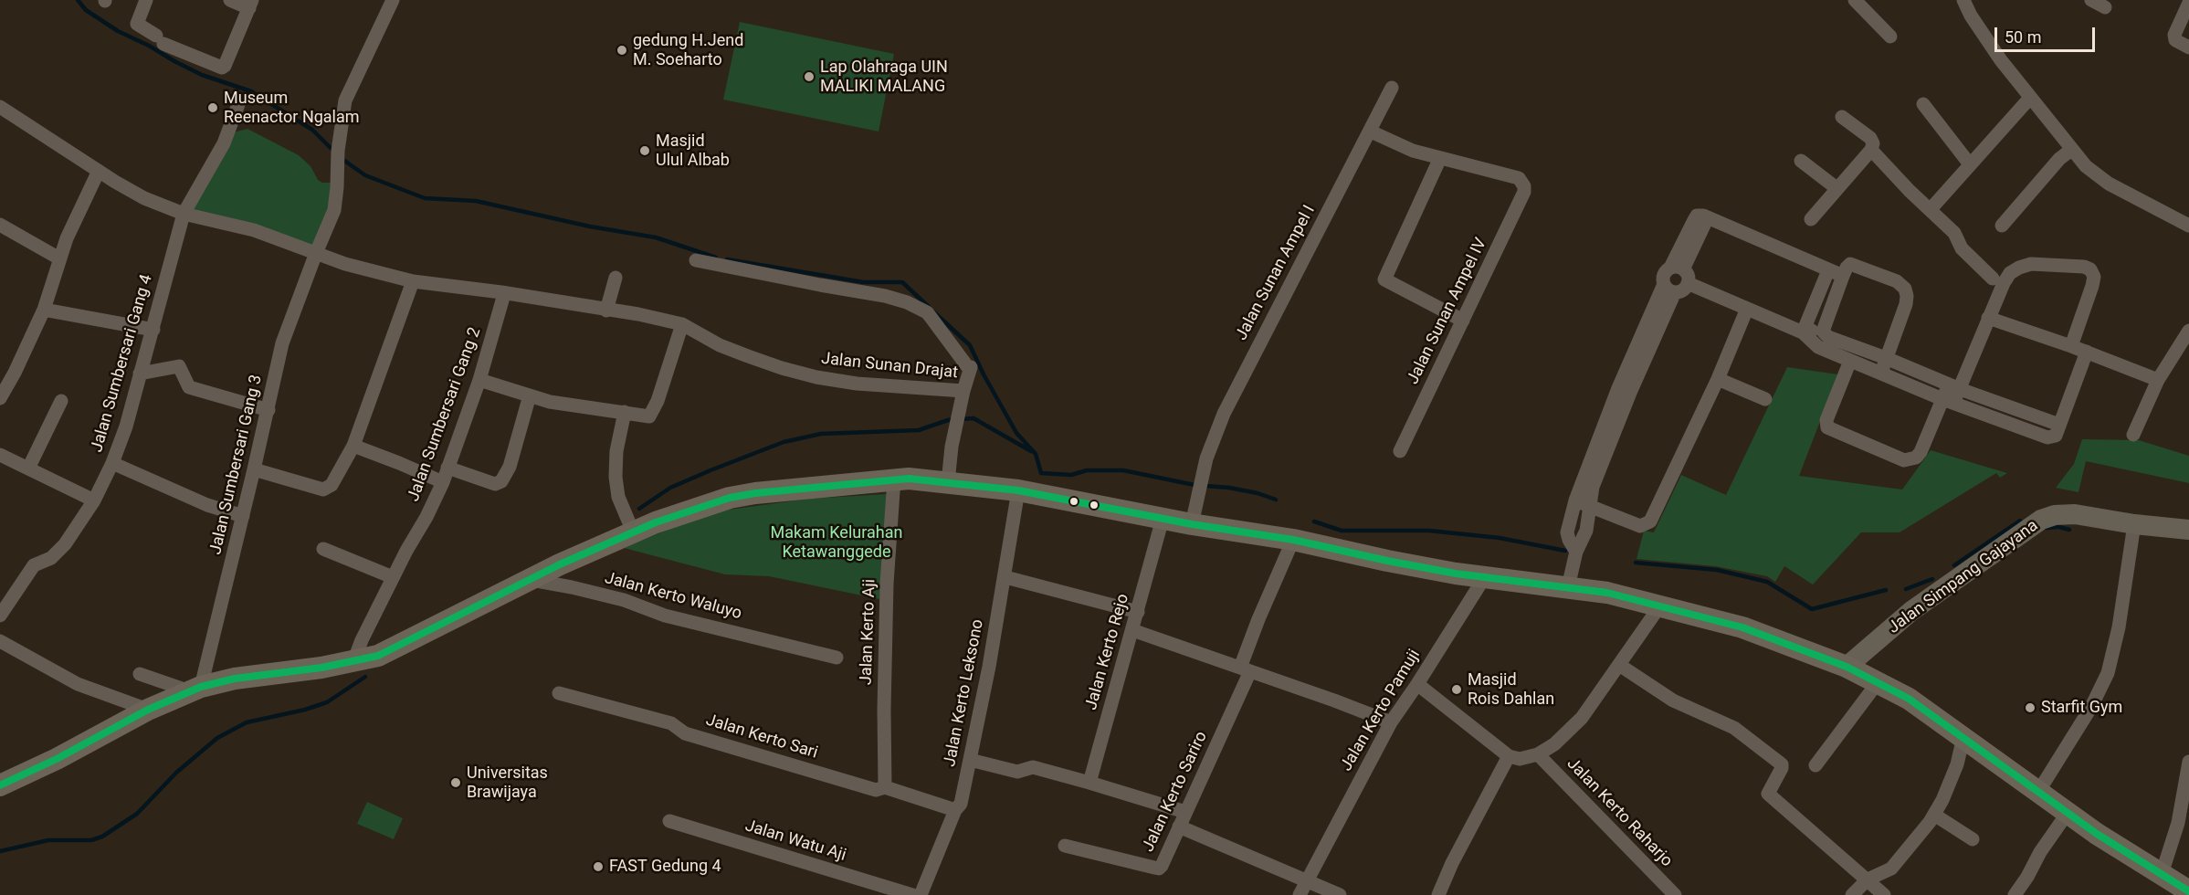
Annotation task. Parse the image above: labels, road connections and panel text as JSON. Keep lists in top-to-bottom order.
{
  "streets": {
    "main road": ["Jalan Simpang Gajayana"],
    "street": [
      "Jalan Sunan Ampel I",
      "Jalan Sunan Ampel IV",
      "Jalan Sumbersari Gang 4",
      "Jalan Sunan Drajat",
      "Jalan Sumbersari Gang 2",
      "Jalan Sumbersari Gang 3",
      "Jalan Kerto Waluyo",
      "Jalan Kerto Aji",
      "Jalan Kerto Rejo",
      "Jalan Kerto Leksono",
      "Jalan Kerto Pamuji",
      "Jalan Kerto Sari",
      "Jalan Kerto Sariro",
      "Jalan Kerto Raharjo",
      "Jalan Watu Aji"
    ]
  },
  "crossings": [
    ["Jalan Sunan Drajat", "Jalan Sumbersari Gang 2"],
    ["Jalan Kerto Aji", "Jalan Kerto Sari"],
    ["Jalan Kerto Leksono", "Jalan Kerto Sari"]
  ],
  "parks": ["Makam Kelurahan Ketawanggede"],
  "places": [
    "gedung H.Jend M. Soeharto",
    "Lap Olahraga UIN MALIKI MALANG",
    "Museum Reenactor Ngalam",
    "Masjid Ulul Albab",
    "Masjid Rois Dahlan",
    "Starfit Gym",
    "Universitas Brawijaya",
    "FAST Gedung 4"
  ],
  "scale_bar": "50 m"
}
